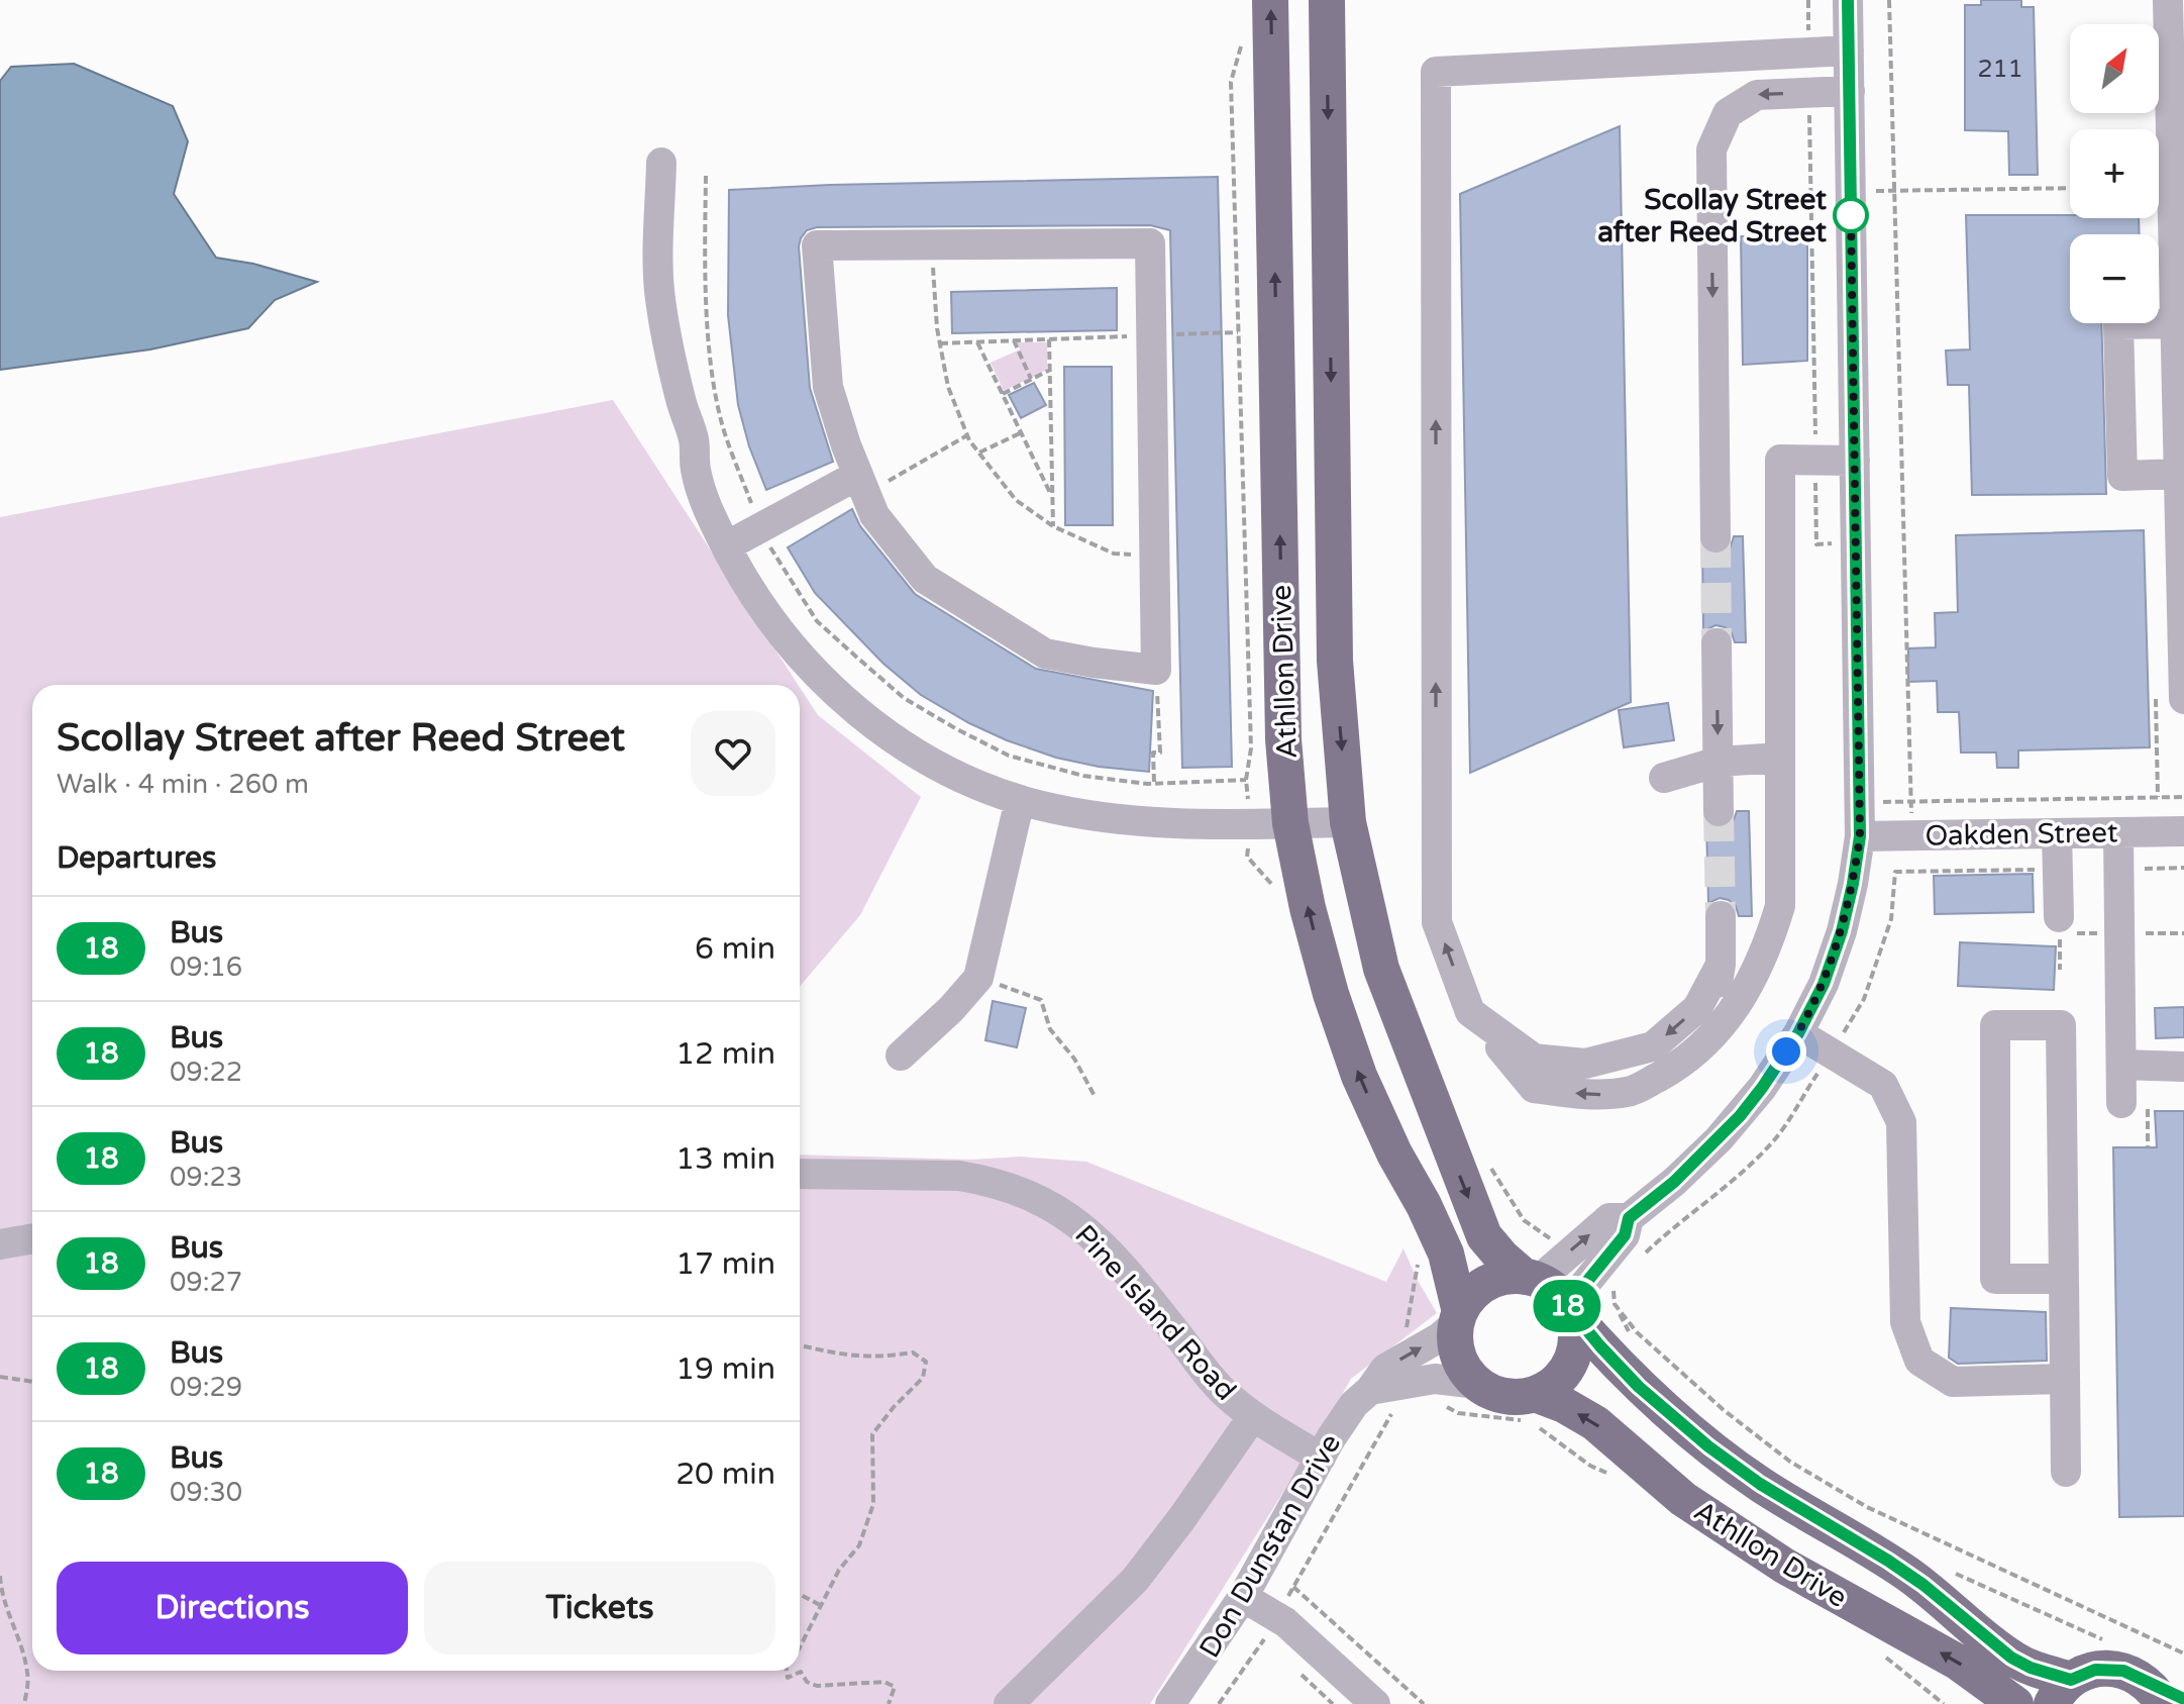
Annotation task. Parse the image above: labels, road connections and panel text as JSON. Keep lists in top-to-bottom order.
{
  "streets": {
    "main road": ["Athllon Drive"],
    "street": ["Oakden Street", "Pine Island Road", "Don Dunstan Drive"]
  },
  "crossings": [
    ["Athllon Drive", "Don Dunstan Drive"],
    ["Pine Island Road", "Don Dunstan Drive"]
  ],
  "places": ["Scollay Street after Reed Street"],
  "lines": ["bus line 18"],
  "house_numbers": ["211"],
  "north": "top right",
  "page": {
    "on_map": "18",
    "map_buttons": ["+", "−"],
    "heading": [
      ["Scollay Street after Reed Street", "Walk · 4 min · 260 m"],
      "Departures"
    ],
    "list": [
      {
        "mark": "18",
        "name": "Bus",
        "note": "09:16",
        "value": "6 min"
      },
      {
        "mark": "18",
        "name": "Bus",
        "note": "09:22",
        "value": "12 min"
      },
      {
        "mark": "18",
        "name": "Bus",
        "note": "09:23",
        "value": "13 min"
      },
      {
        "mark": "18",
        "name": "Bus",
        "note": "09:27",
        "value": "17 min"
      },
      {
        "mark": "18",
        "name": "Bus",
        "note": "09:29",
        "value": "19 min"
      },
      {
        "mark": "18",
        "name": "Bus",
        "note": "09:30",
        "value": "20 min"
      }
    ],
    "buttons": ["Directions", "Tickets"]
  }
}
